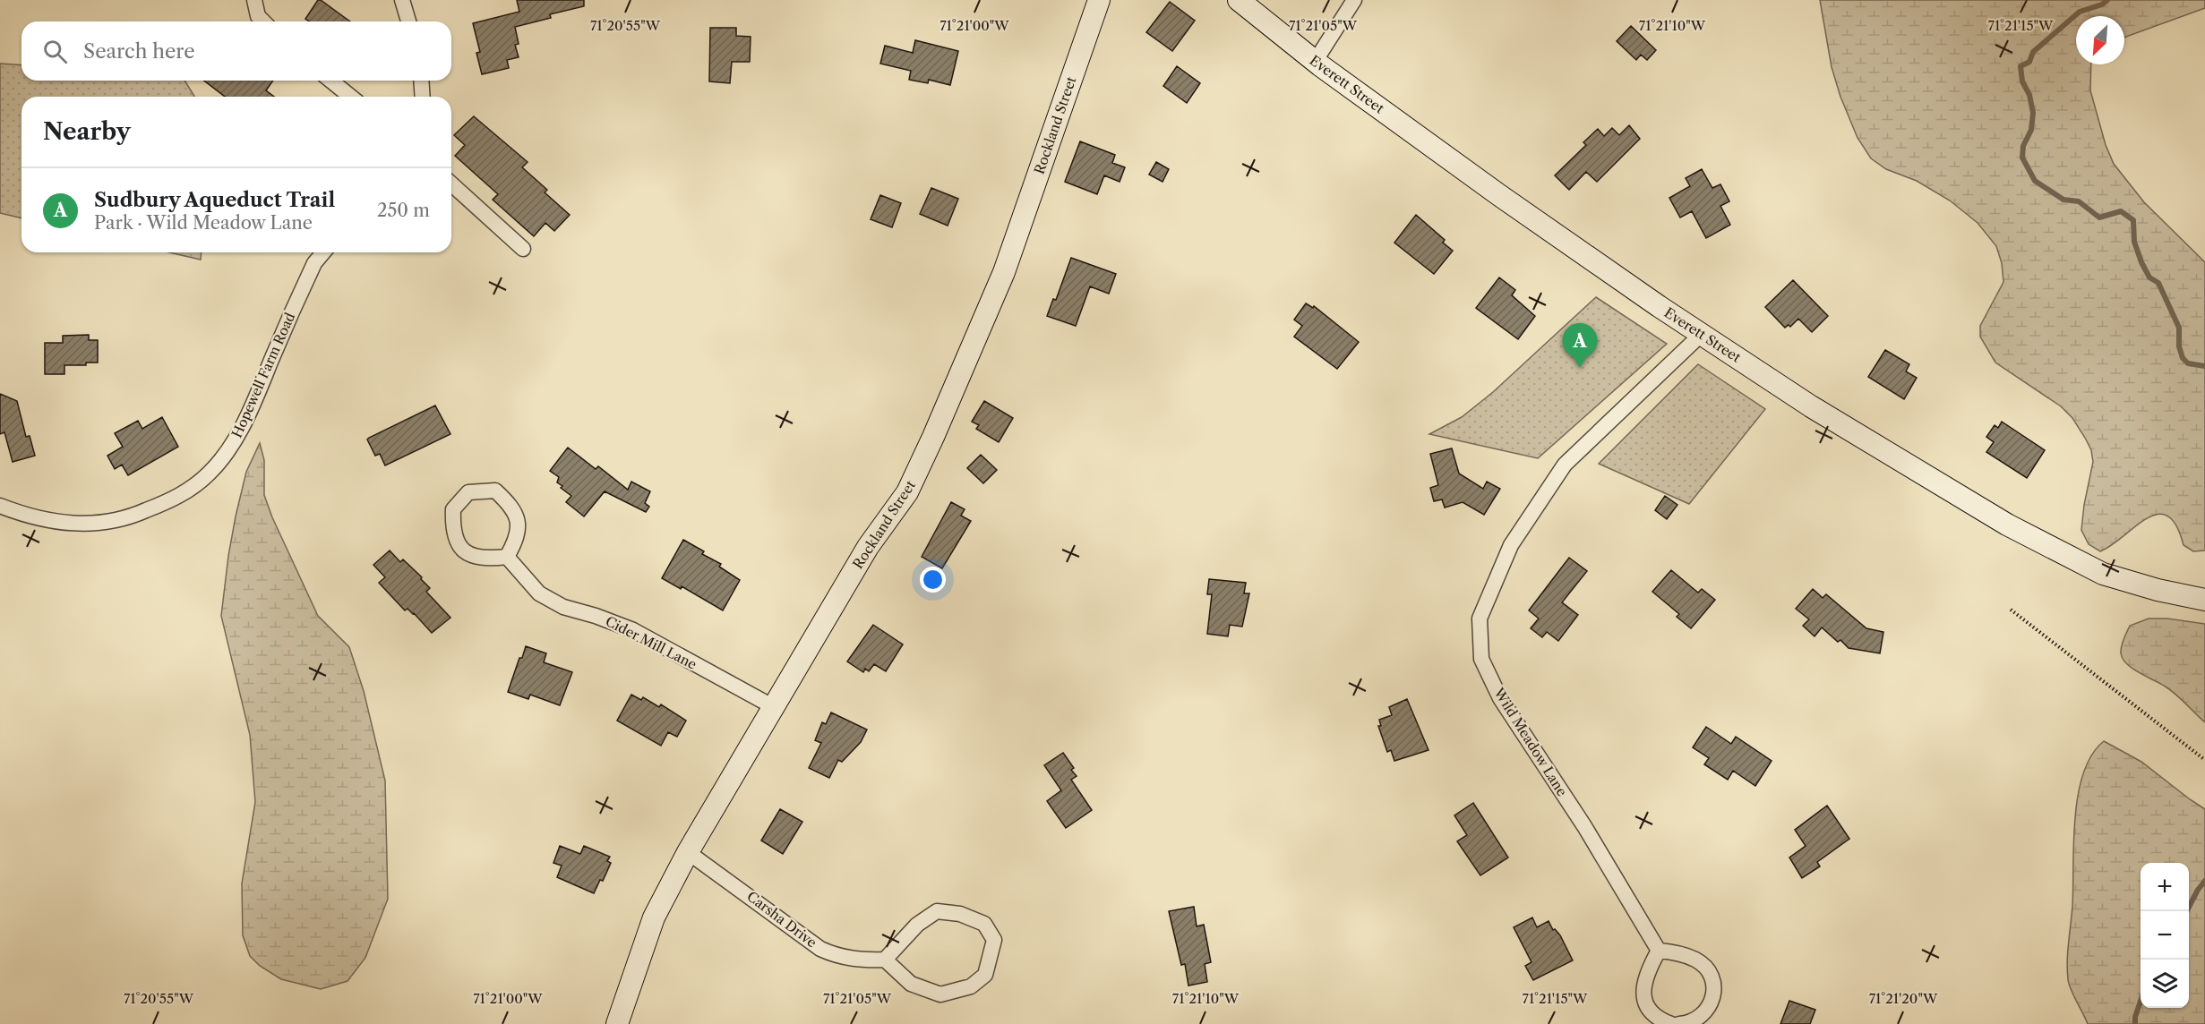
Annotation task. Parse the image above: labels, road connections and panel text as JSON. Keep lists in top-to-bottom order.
{
  "streets": {
    "street": [
      "Everett Street",
      "Rockland Street",
      "Hopewell Farm Road",
      "Cider Mill Lane",
      "Wild Meadow Lane",
      "Carsha Drive"
    ]
  },
  "crossings": [
    ["Everett Street", "Wild Meadow Lane"],
    ["Rockland Street", "Cider Mill Lane"],
    ["Rockland Street", "Carsha Drive"]
  ],
  "north": "bottom left",
  "page": {
    "search": "Search here",
    "heading": "Nearby",
    "list": [
      {
        "mark": "A",
        "name": "Sudbury Aqueduct Trail",
        "note": "Park · Wild Meadow Lane",
        "value": "250 m"
      }
    ],
    "pins": "A",
    "map_buttons": ["+", "−"]
  },
  "coordinates": [
    "71°21'10\"W",
    "71°20'55\"W",
    "71°21'00\"W",
    "71°21'05\"W",
    "71°21'15\"W",
    "71°21'20\"W"
  ]
}
